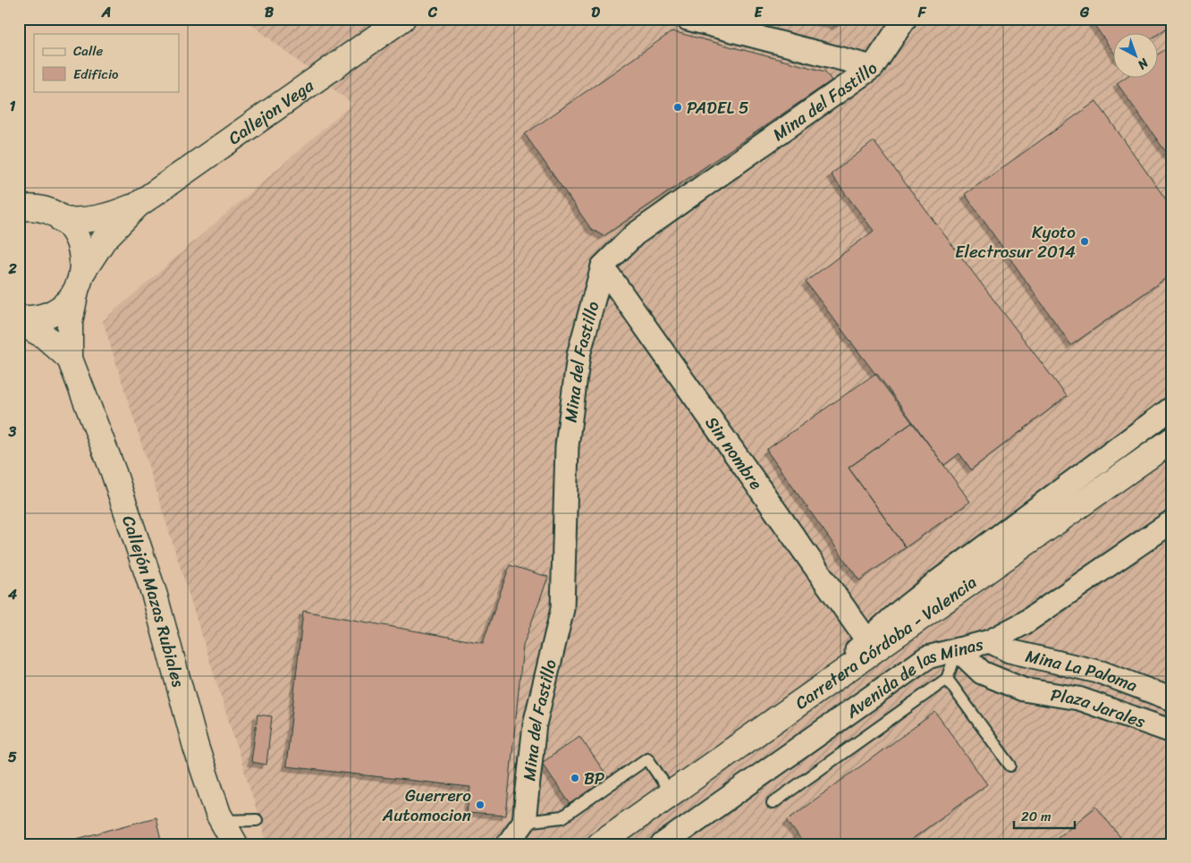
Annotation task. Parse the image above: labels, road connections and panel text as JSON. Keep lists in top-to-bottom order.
{
  "streets": {
    "main road": ["Callejon Vega", "Callejón Mazas Rubiales", "Carretera Córdoba - Valencia"],
    "street": [
      "Mina del Fastillo",
      "Sin nombre",
      "Mina La Paloma",
      "Avenida de las Minas",
      "Plaza Jarales"
    ]
  },
  "crossings": [
    ["Mina del Fastillo", "Sin nombre"],
    ["Mina La Paloma", "Avenida de las Minas"],
    ["Avenida de las Minas", "Plaza Jarales"]
  ],
  "places": [
    "PADEL 5",
    "Kyoto Electrosur 2014",
    "BP",
    "Guerrero Automocion"
  ],
  "legend": ["Calle", "Edificio"],
  "scale_bar": "20 m",
  "north": "bottom right",
  "grid": {
    "columns": [
      "A",
      "B",
      "C",
      "D",
      "E",
      "F",
      "G"
    ],
    "rows": [
      "1",
      "2",
      "3",
      "4",
      "5"
    ]
  }
}
